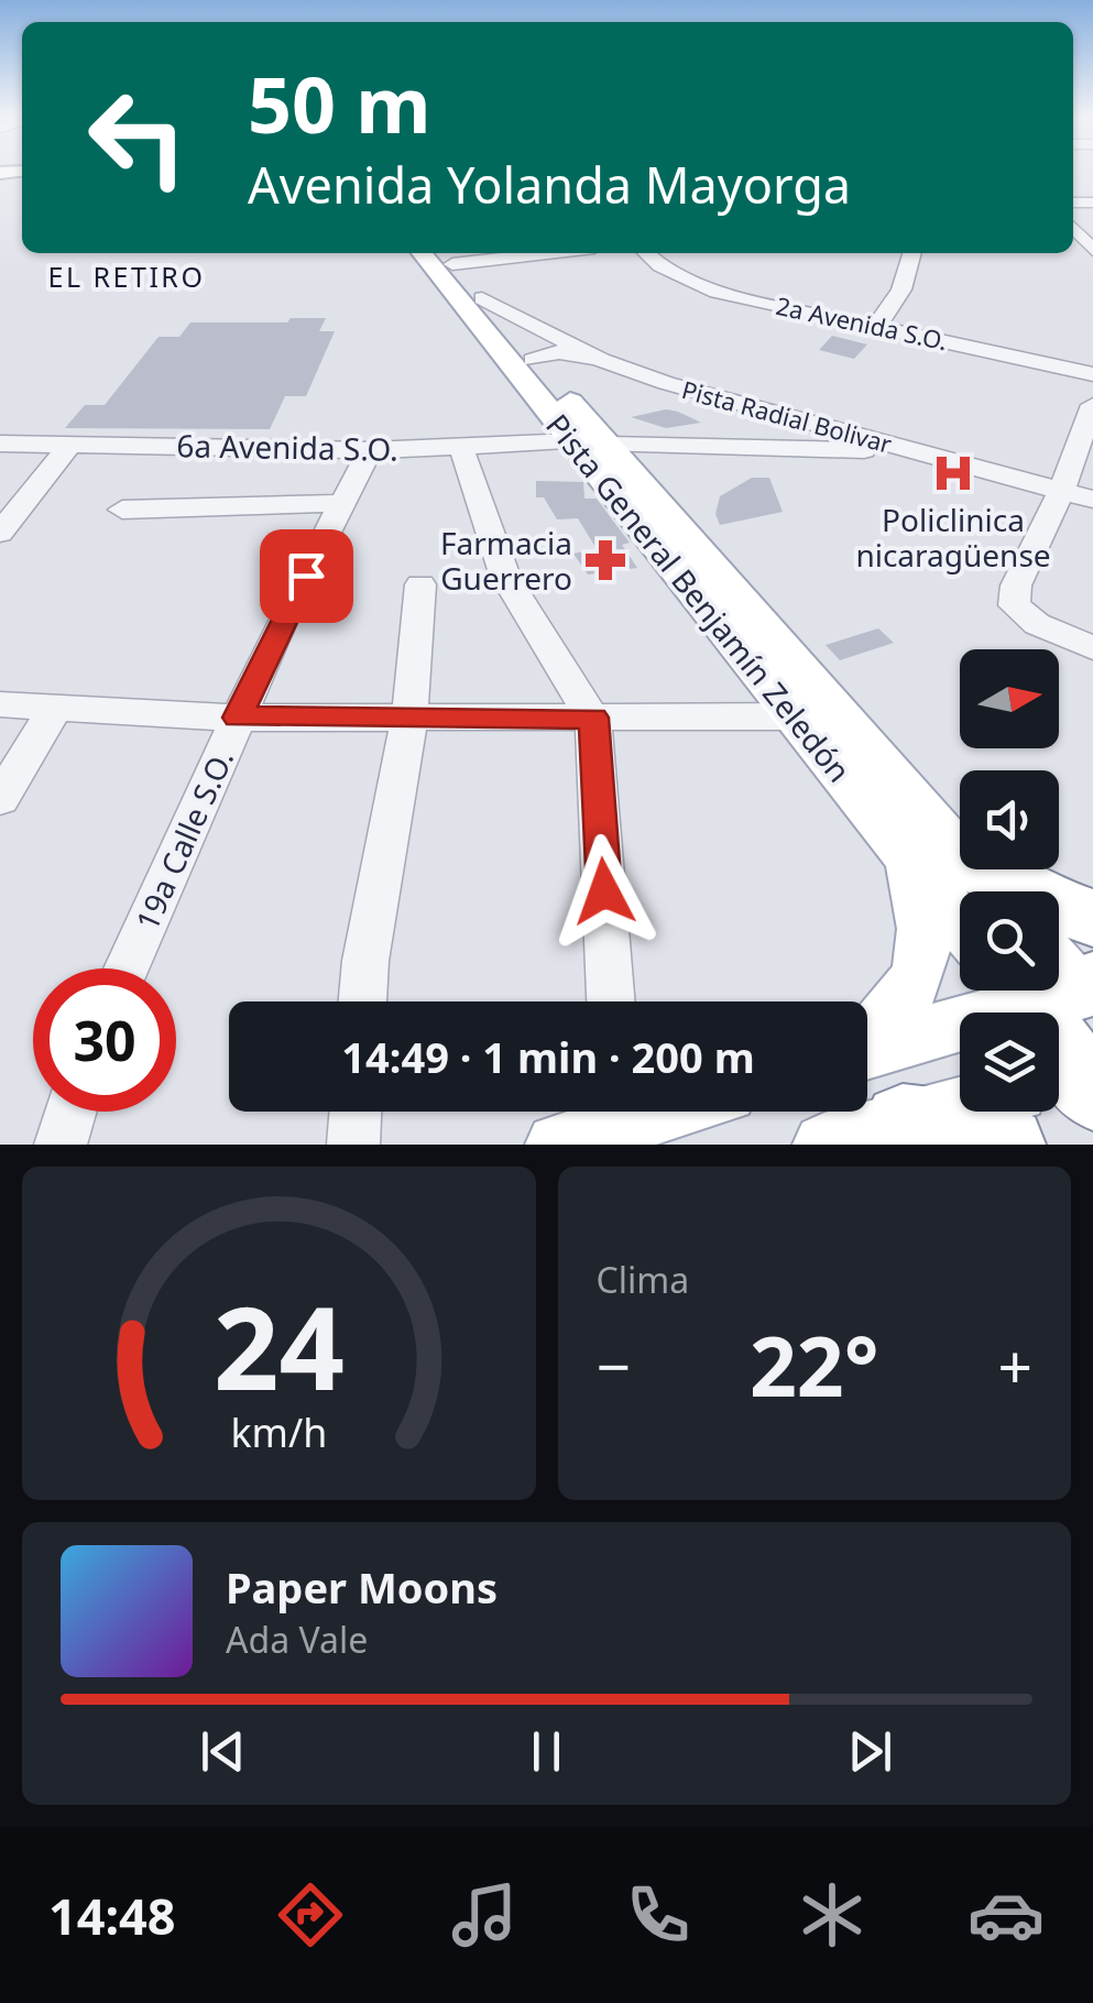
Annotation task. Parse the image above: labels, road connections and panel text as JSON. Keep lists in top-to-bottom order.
{
  "streets": {
    "main road": ["Pista General Benjamín Zeledón"],
    "street": [
      "2a Avenida S.O.",
      "Pista Radial Bolivar",
      "6a Avenida S.O.",
      "19a Calle S.O."
    ]
  },
  "crossings": [
    ["Pista Radial Bolivar", "6a Avenida S.O."],
    ["Pista Radial Bolivar", "Pista General Benjamín Zeledón"],
    ["6a Avenida S.O.", "Pista General Benjamín Zeledón"],
    ["6a Avenida S.O.", "19a Calle S.O."]
  ],
  "districts": ["EL RETIRO"],
  "places": {
    "hospital": ["Policlinica nicaragüense"],
    "pharmacy": ["Farmacia Guerrero"]
  },
  "north": "right",
  "page": {
    "turn": ["50 m", "Avenida Yolanda Mayorga"],
    "limit": "30",
    "trip": "14:49 · 1 min · 200 m",
    "tile": "Clima",
    "heat": ["−", "22°", "+"],
    "song": ["Paper Moons", "Ada Vale"],
    "tabs": "14:48",
    "gauge": ["24", "km/h"]
  }
}
